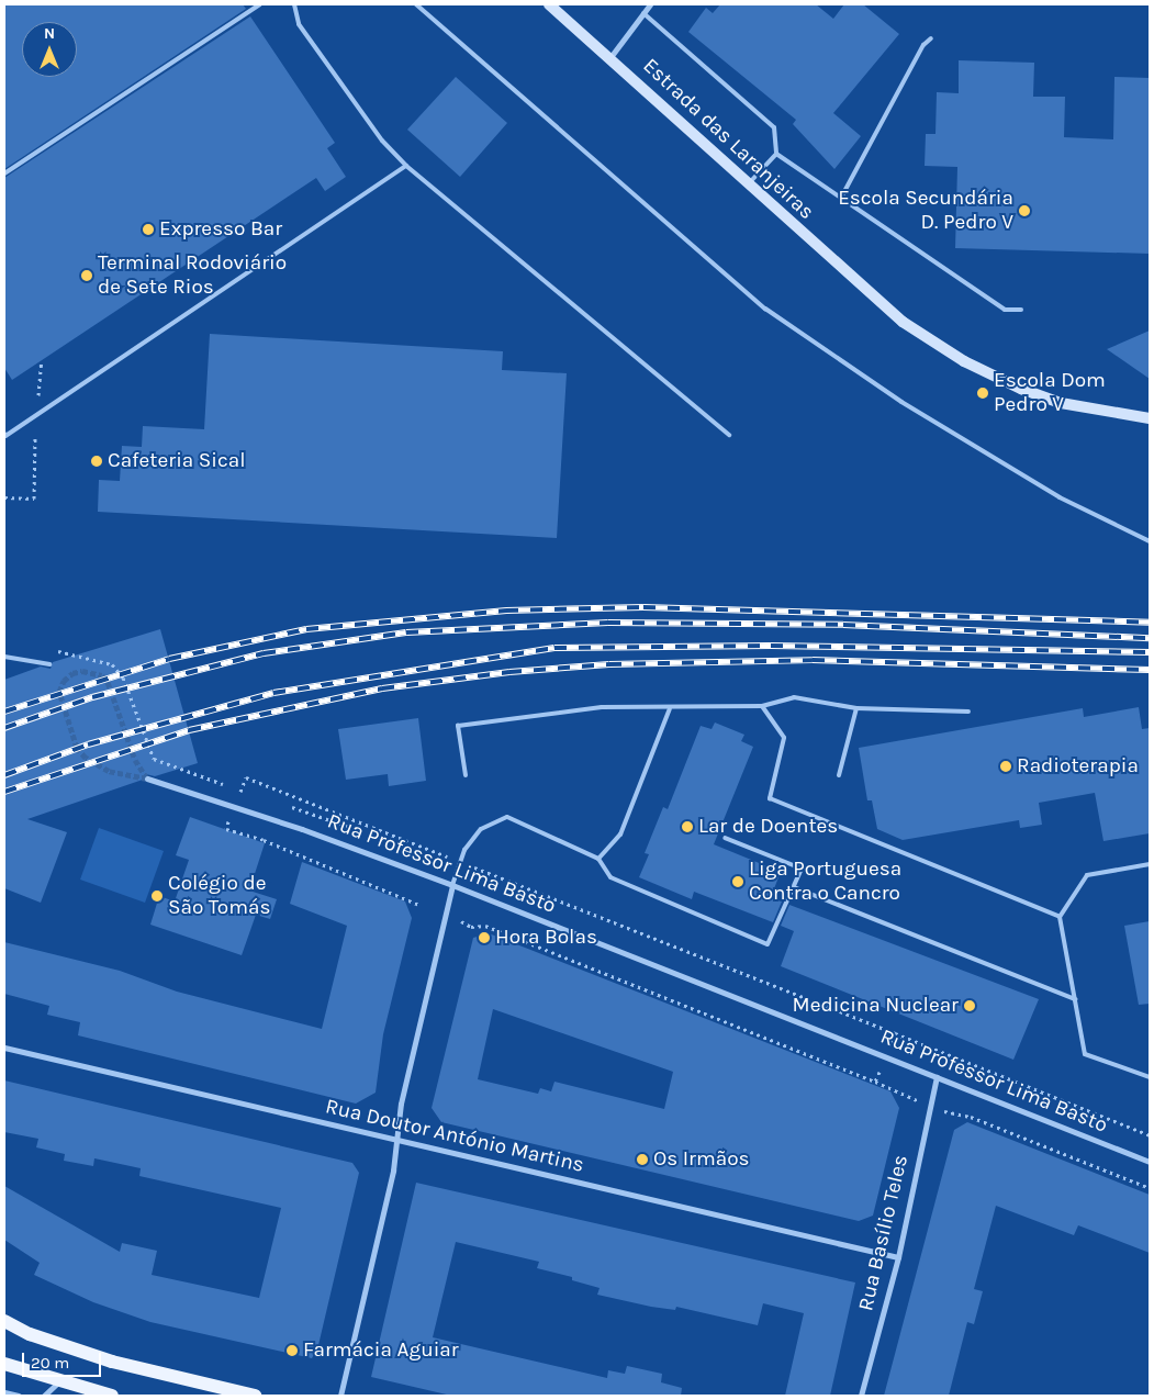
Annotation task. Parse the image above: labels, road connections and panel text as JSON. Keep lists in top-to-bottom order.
{
  "streets": {
    "main road": ["Estrada das Laranjeiras"],
    "street": ["Rua Professor Lima Basto", "Rua Doutor António Martins", "Rua Basílio Teles"]
  },
  "crossings": [
    ["Rua Professor Lima Basto", "Rua Basílio Teles"],
    ["Rua Doutor António Martins", "Rua Basílio Teles"]
  ],
  "places": [
    "Escola Secundária D. Pedro V",
    "Expresso Bar",
    "Terminal Rodoviário de Sete Rios",
    "Escola Dom Pedro V",
    "Cafeteria Sical",
    "Radioterapia",
    "Lar de Doentes",
    "Liga Portuguesa Contra o Cancro",
    "Colégio de São Tomás",
    "Hora Bolas",
    "Medicina Nuclear",
    "Os Irmãos",
    "Farmácia Aguiar"
  ],
  "scale_bar": "20 m",
  "north": "top"
}
